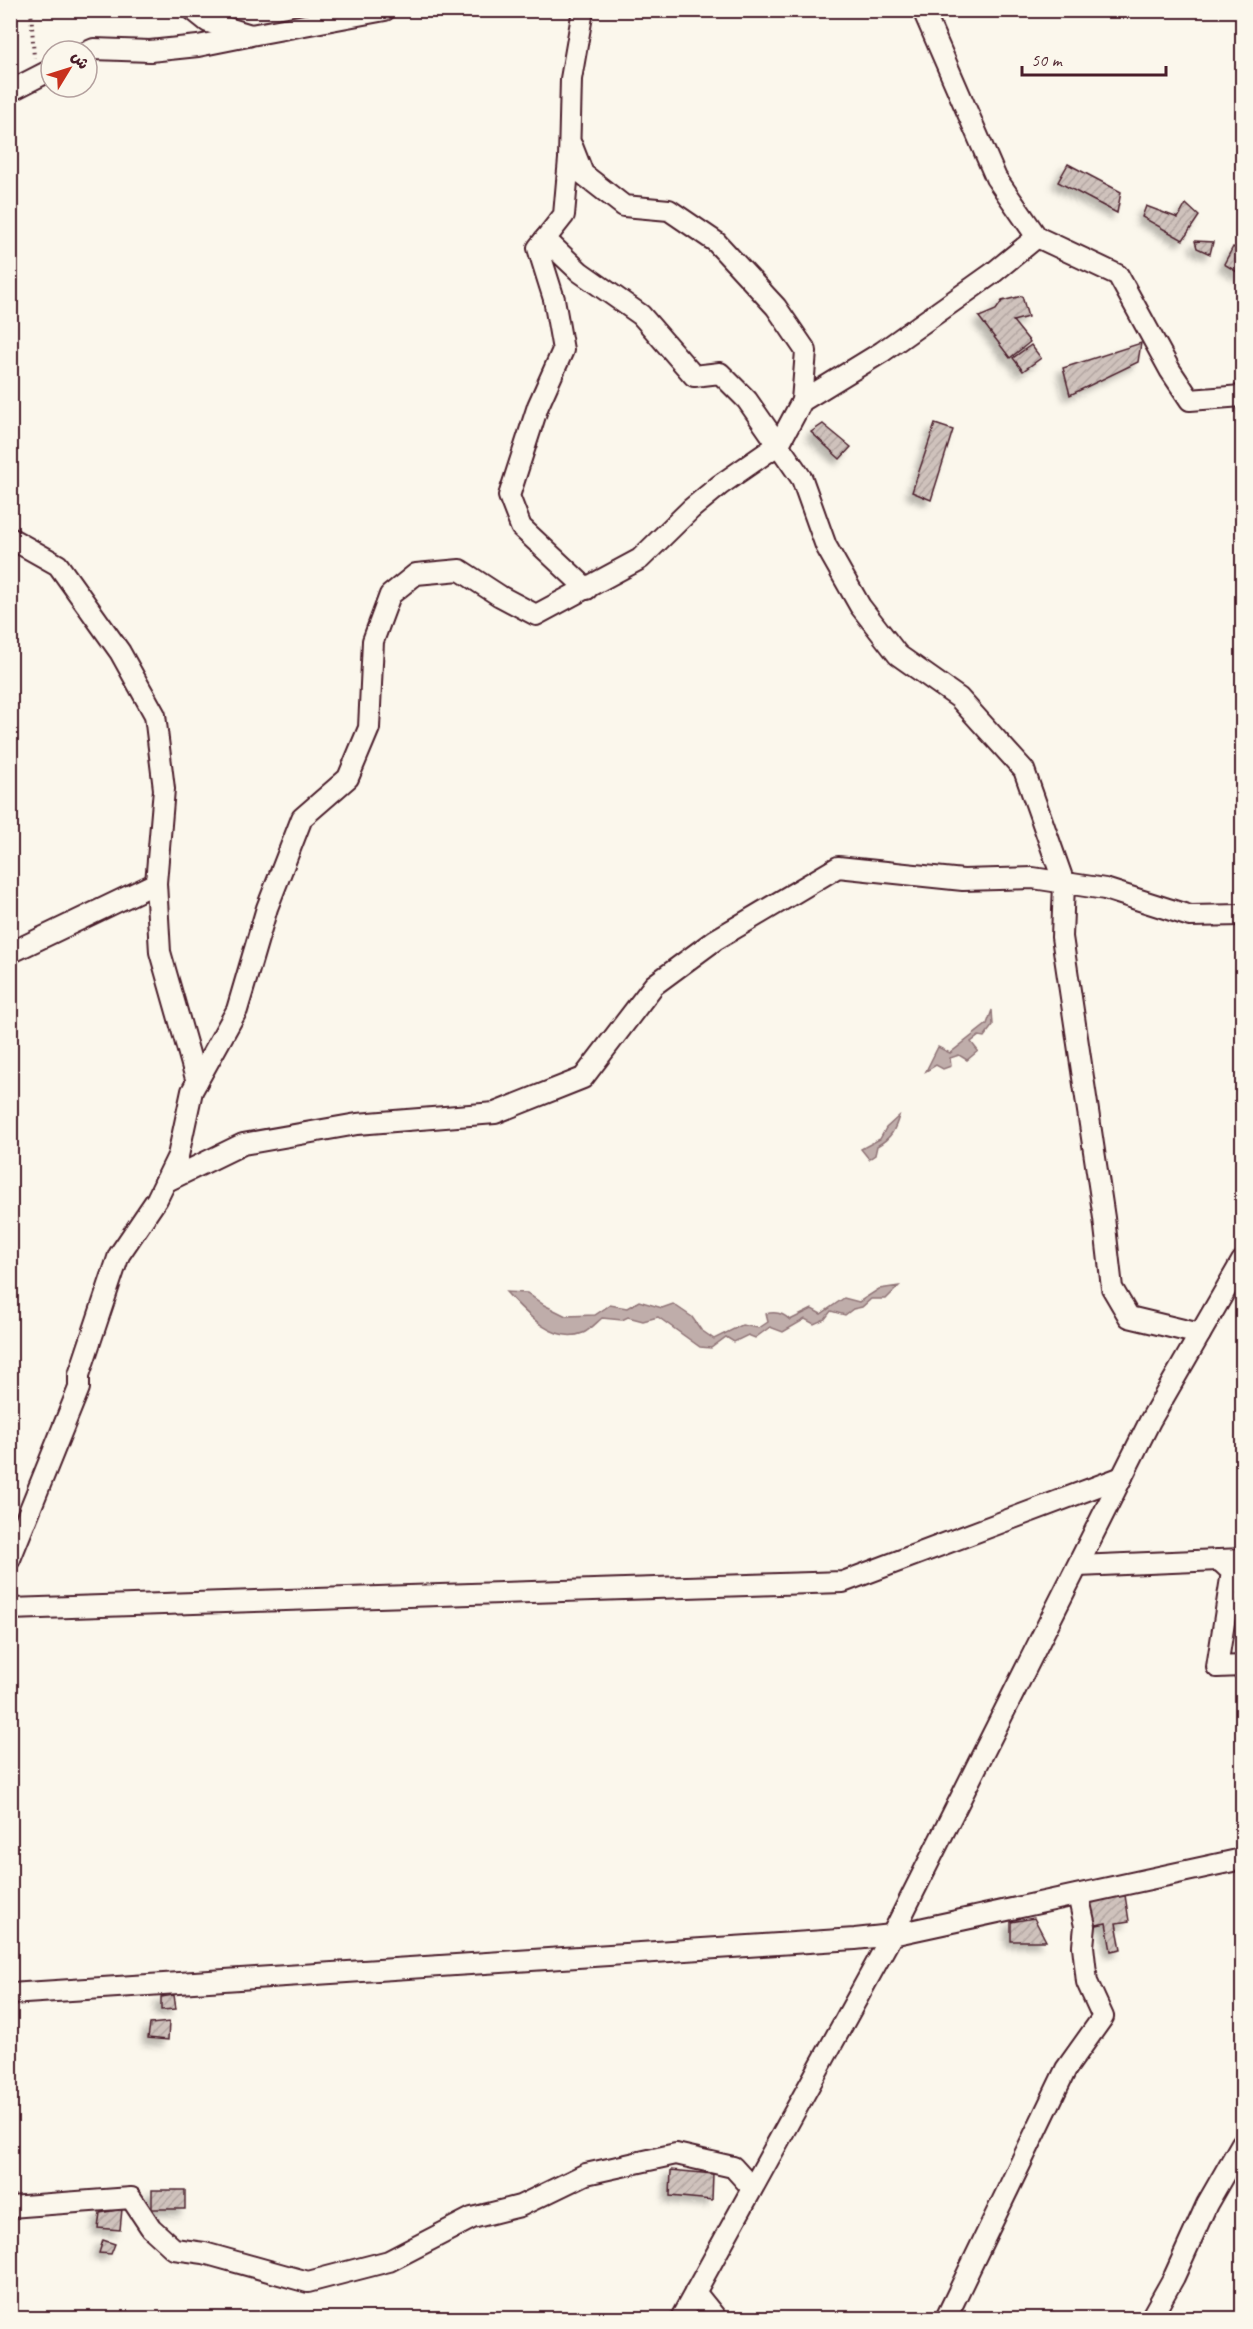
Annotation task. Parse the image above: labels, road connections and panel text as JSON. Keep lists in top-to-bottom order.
{
  "scale_bar": "50 m",
  "north": "top right"
}
